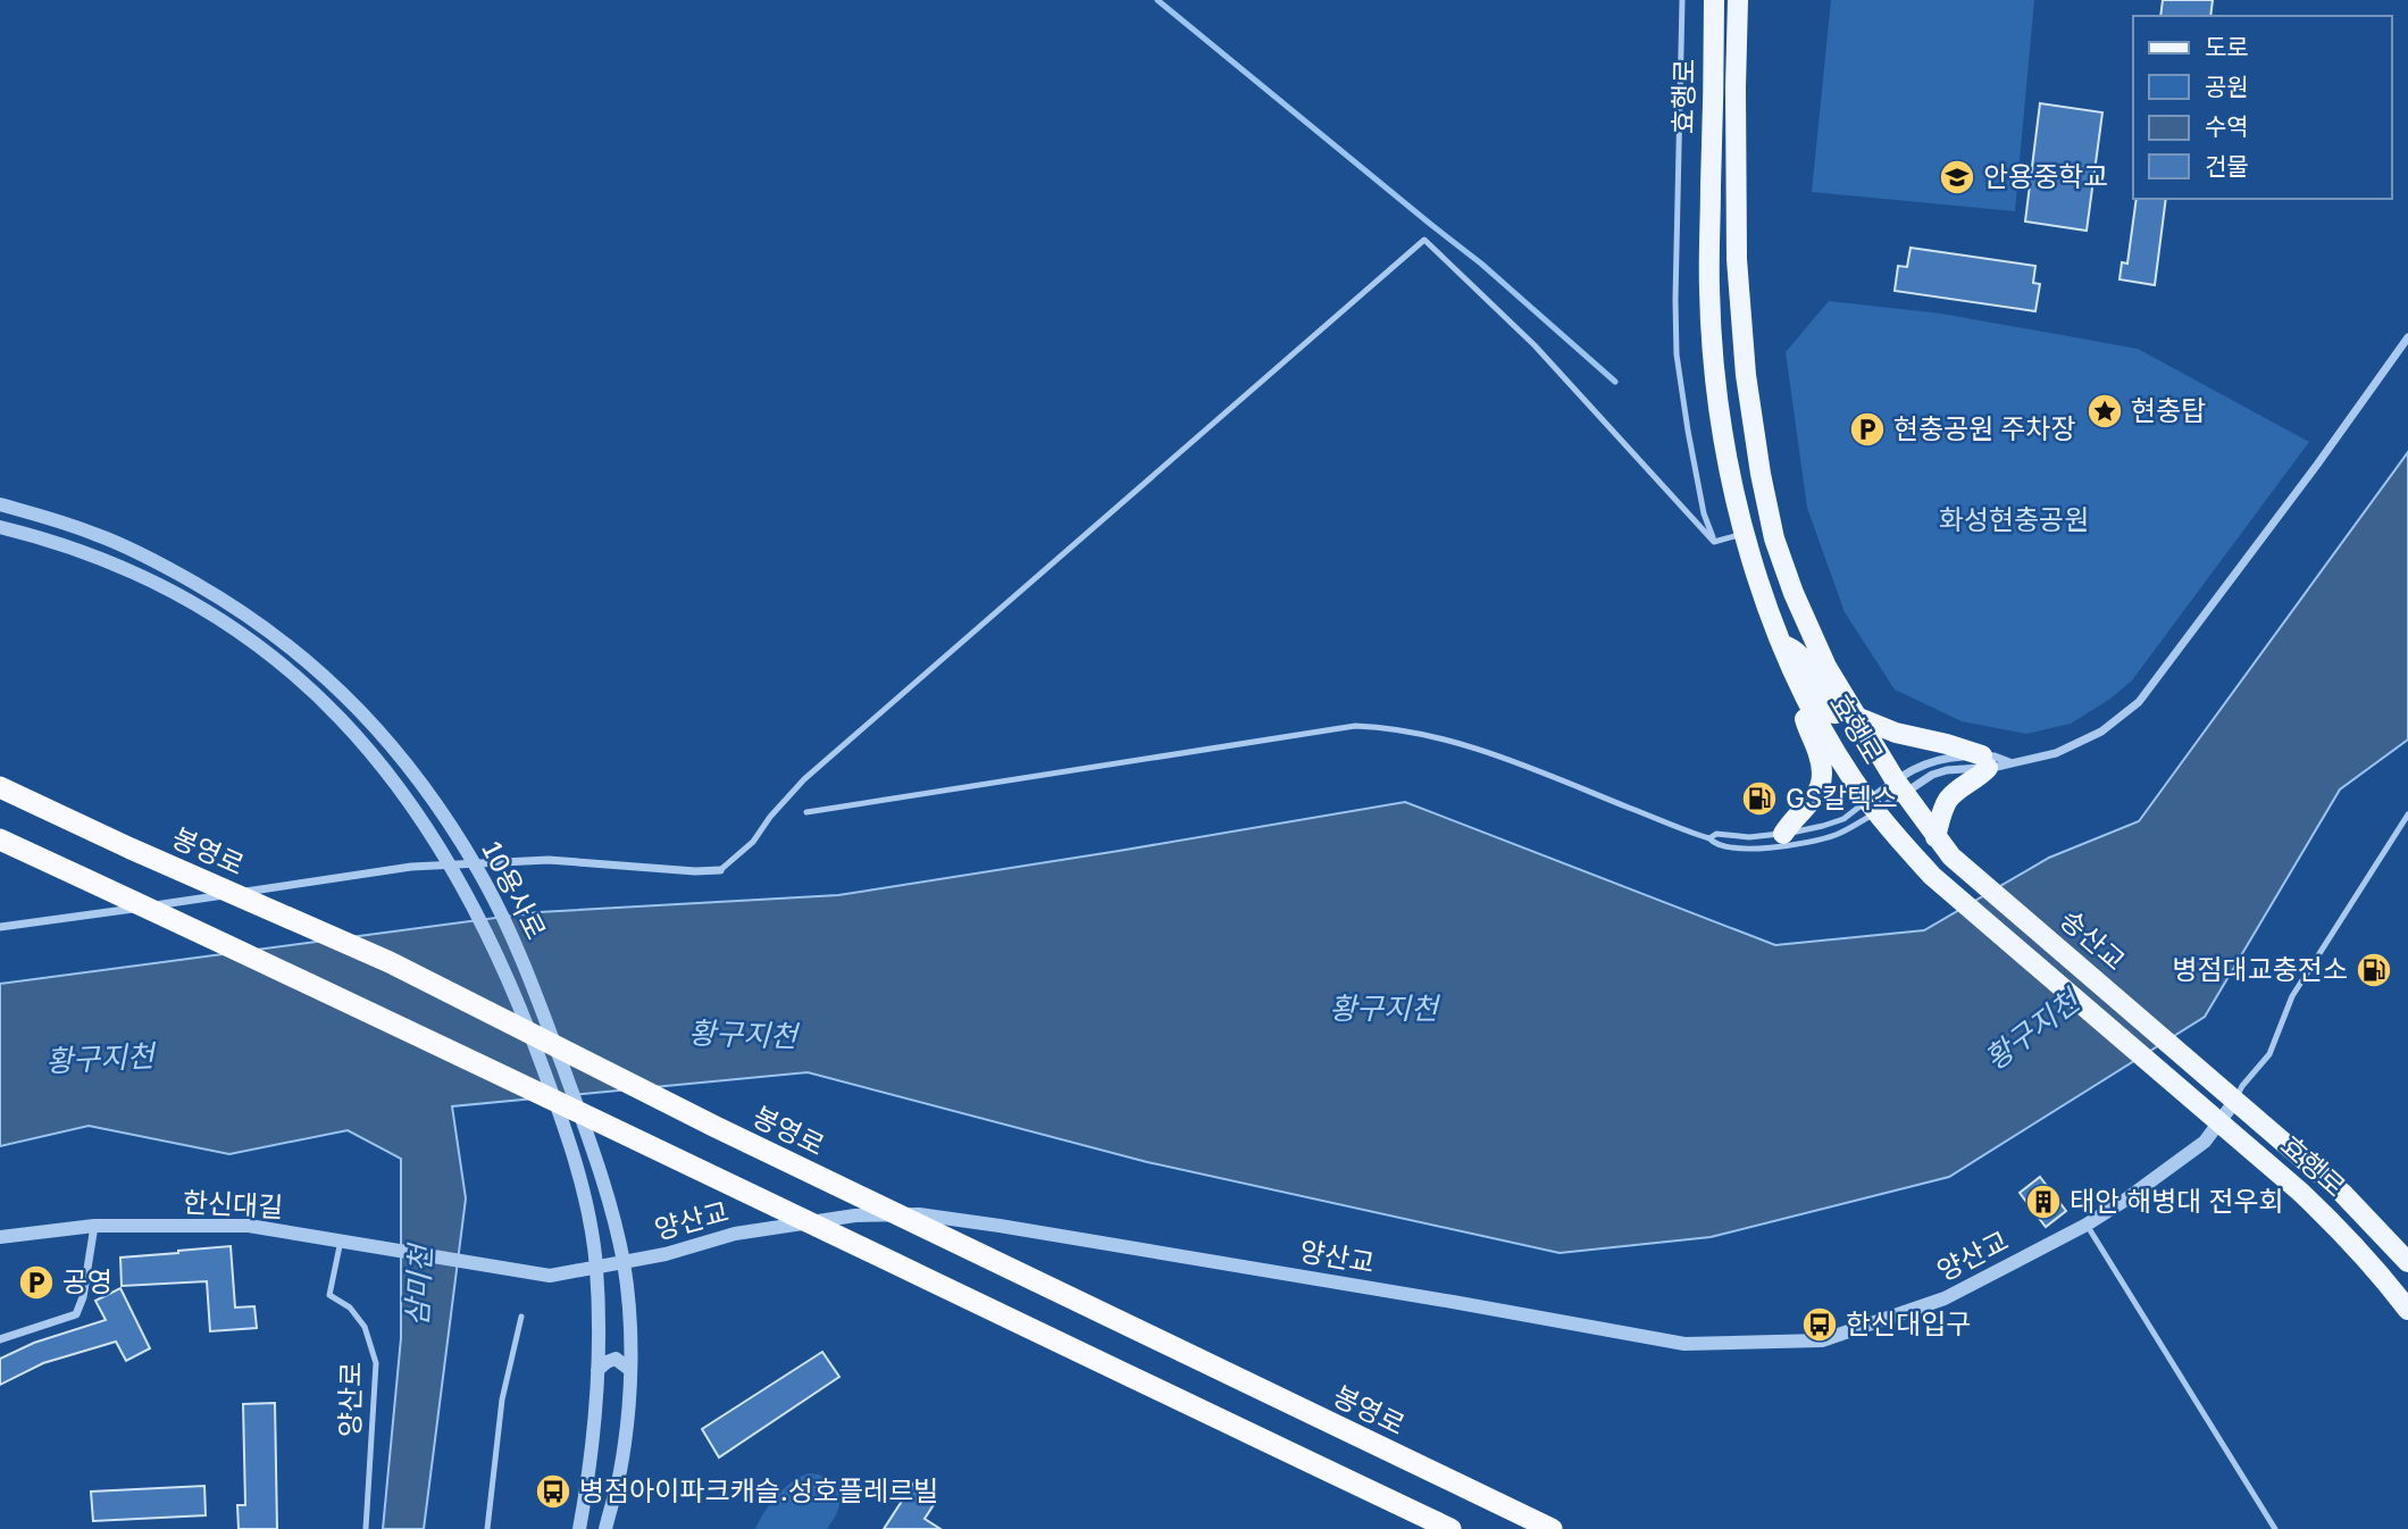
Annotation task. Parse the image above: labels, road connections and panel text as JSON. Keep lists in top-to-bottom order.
{
  "streets": {
    "highway": ["봉영로"],
    "main road": ["효행로", "송산교"],
    "street": ["10용사로", "한신대길", "양산교"],
    "lane": ["양산로"]
  },
  "crossings": [
    ["효행로", "송산교"],
    ["효행로", "양산교"],
    ["10용사로", "양산교"],
    ["한신대길", "양산교"],
    ["한신대길", "양산로"]
  ],
  "water": ["황구지천", "삼미천"],
  "parks": ["화성현충공원"],
  "places": {
    "school or university": ["안용중학교"],
    "place": ["현충탑"],
    "parking": ["현충공원 주차장", "공영"],
    "fuel station": ["GS칼텍스", "병점대교충전소"],
    "building": ["태안 해병대 전우회"],
    "bus stop": ["한신대입구", "병점아이파크캐슬.성호플레르빌"]
  },
  "legend": [
    "도로",
    "공원",
    "수역",
    "건물"
  ]
}
